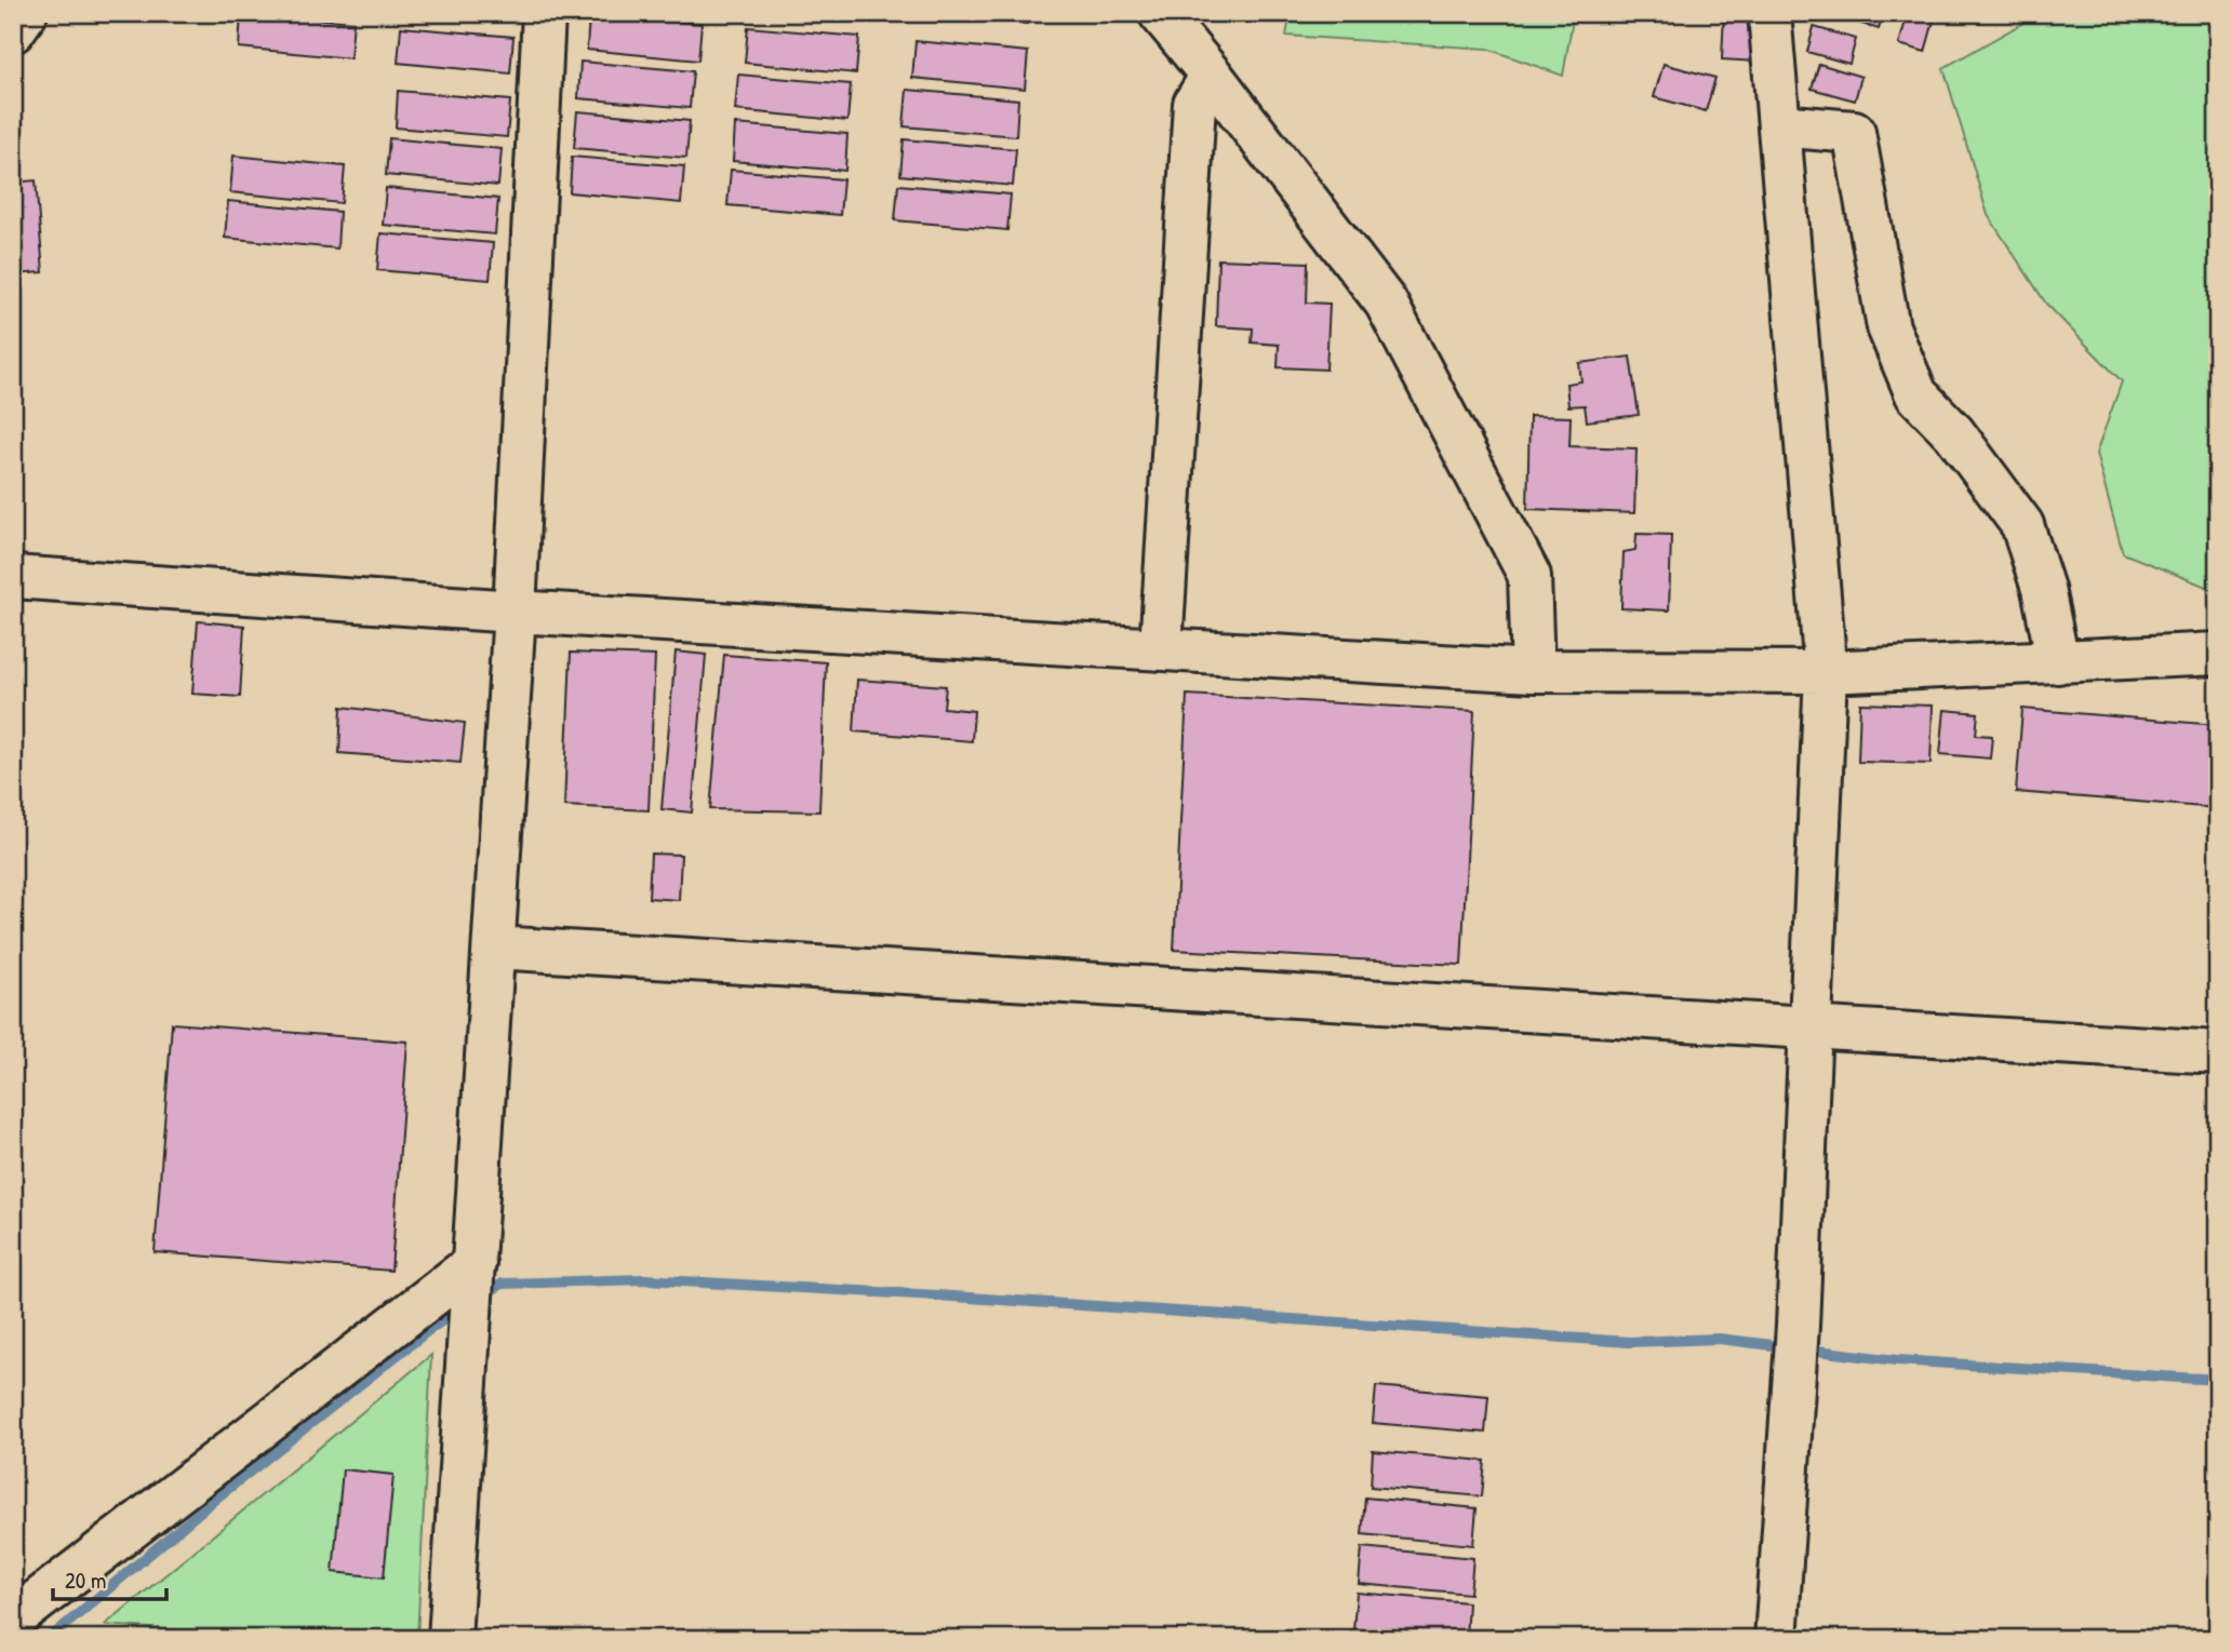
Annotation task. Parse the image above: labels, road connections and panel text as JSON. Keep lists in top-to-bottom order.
{
  "scale_bar": "20 m"
}
